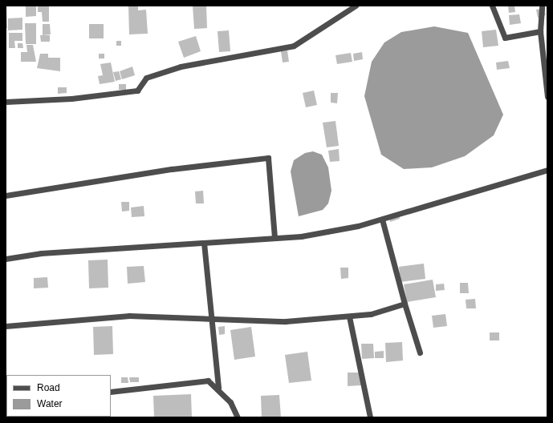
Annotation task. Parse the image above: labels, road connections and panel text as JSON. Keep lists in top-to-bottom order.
{
  "legend": ["Road", "Water"]
}
